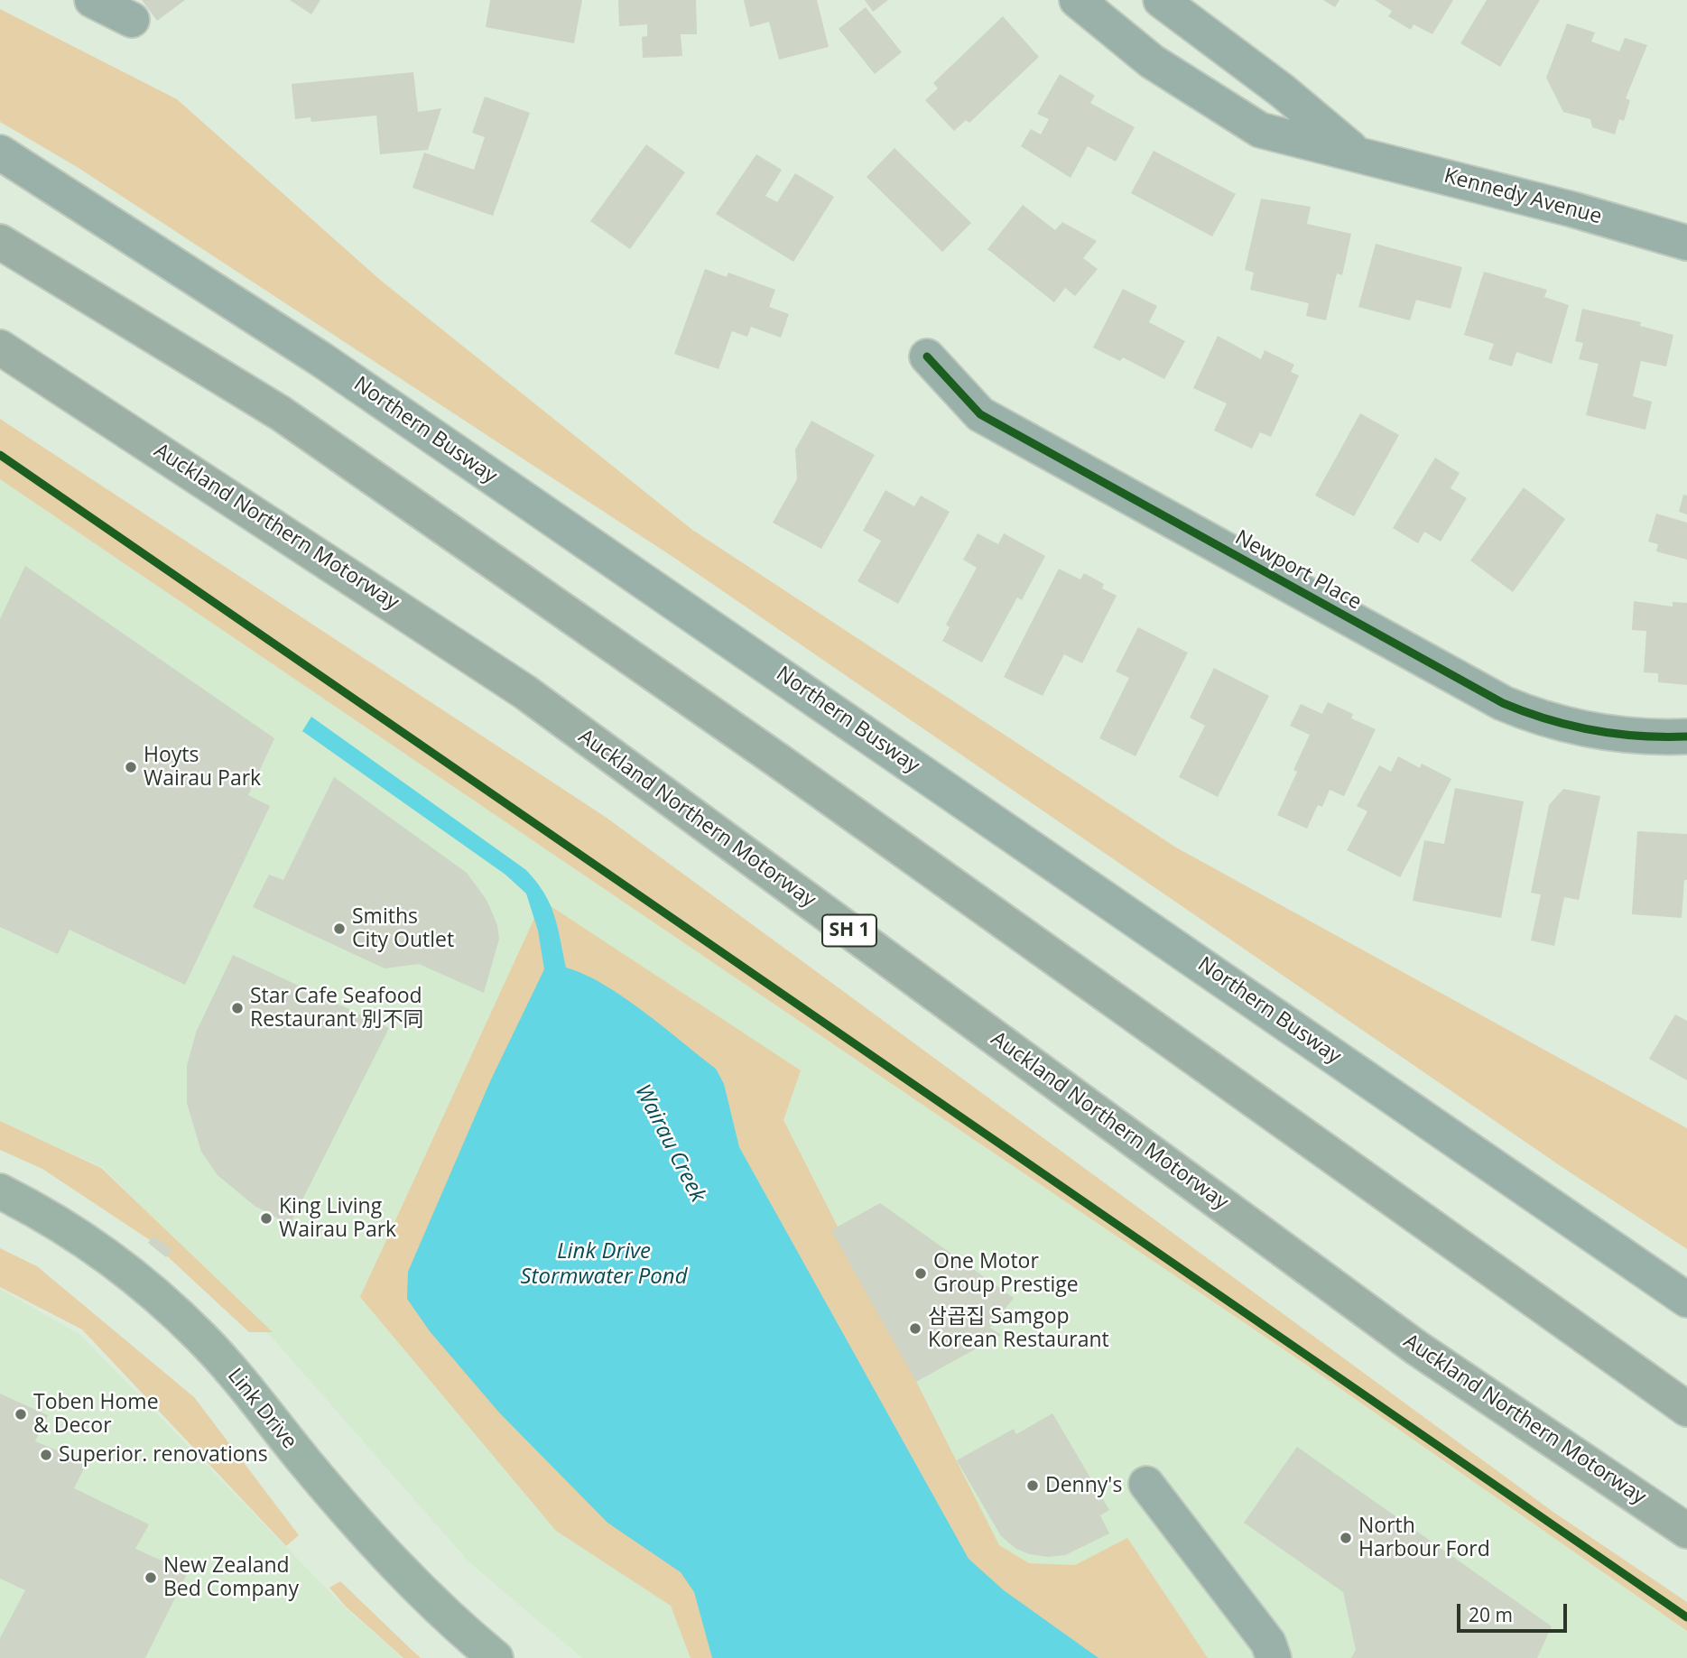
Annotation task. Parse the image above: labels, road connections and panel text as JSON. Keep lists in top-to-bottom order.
{
  "streets": {
    "highway": ["Auckland Northern Motorway", "SH 1"],
    "main road": ["Link Drive"],
    "street": ["Kennedy Avenue", "Northern Busway", "Newport Place"]
  },
  "water": ["Wairau Creek", "Link Drive Stormwater Pond"],
  "places": [
    "Hoyts Wairau Park",
    "Smiths City Outlet",
    "Star Cafe Seafood Restaurant 別不同",
    "King Living Wairau Park",
    "One Motor Group Prestige",
    "삼곱집 Samgop Korean Restaurant",
    "Toben Home & Decor",
    "Superior. renovations",
    "Denny's",
    "North Harbour Ford",
    "New Zealand Bed Company"
  ],
  "scale_bar": "20 m"
}
